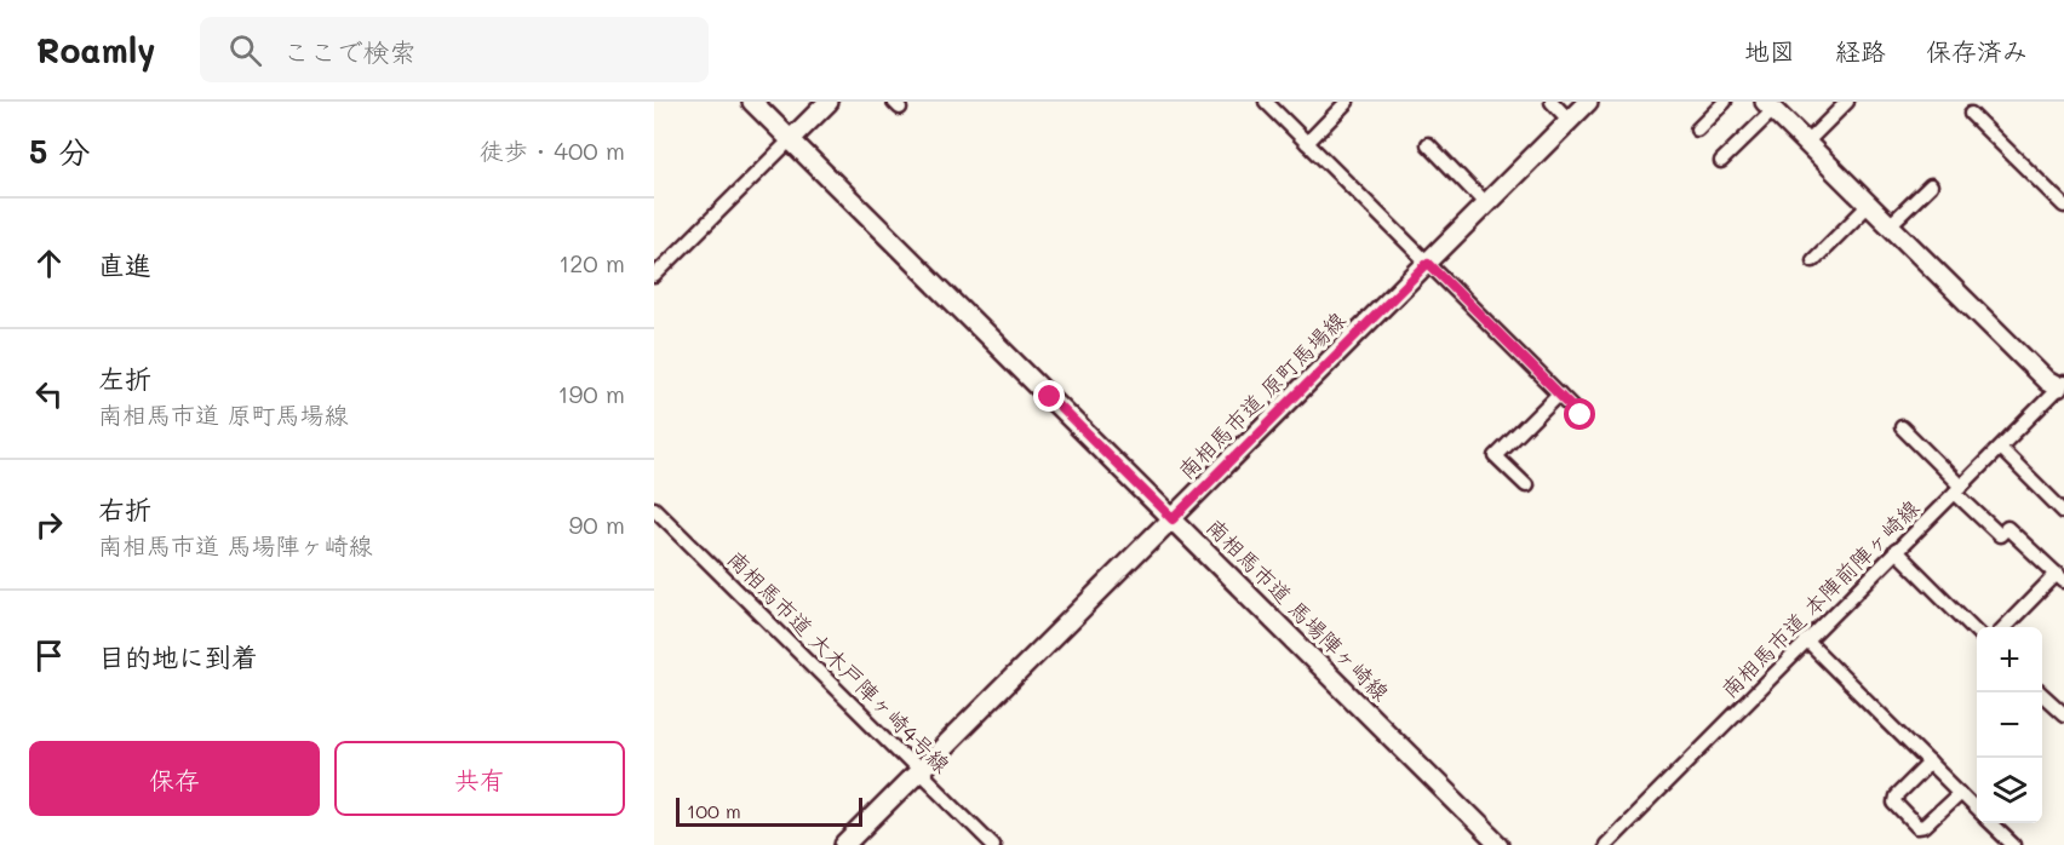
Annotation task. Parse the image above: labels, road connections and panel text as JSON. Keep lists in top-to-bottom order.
{
  "streets": {
    "street": [
      "南相馬市道 原町馬場線",
      "南相馬市道 本陣前陣ヶ崎線",
      "南相馬市道 馬場陣ヶ崎線",
      "南相馬市道 大木戸陣ヶ崎4号線"
    ]
  },
  "crossings": [
    ["南相馬市道 原町馬場線", "南相馬市道 馬場陣ヶ崎線"],
    ["南相馬市道 原町馬場線", "南相馬市道 大木戸陣ヶ崎4号線"]
  ],
  "scale_bar": "100 m",
  "page": {
    "header": "Roamly",
    "search": "ここで検索",
    "nav": ["地図", "経路", "保存済み"],
    "heading": ["5 分", "徒歩 · 400 m"],
    "list": [
      ["直進", "120 m"],
      ["左折", "南相馬市道 原町馬場線", "190 m"],
      ["右折", "南相馬市道 馬場陣ヶ崎線", "90 m"],
      "目的地に到着"
    ],
    "map_buttons": ["+", "−"],
    "buttons": ["保存", "共有"],
    "scale": "100 m"
  }
}
